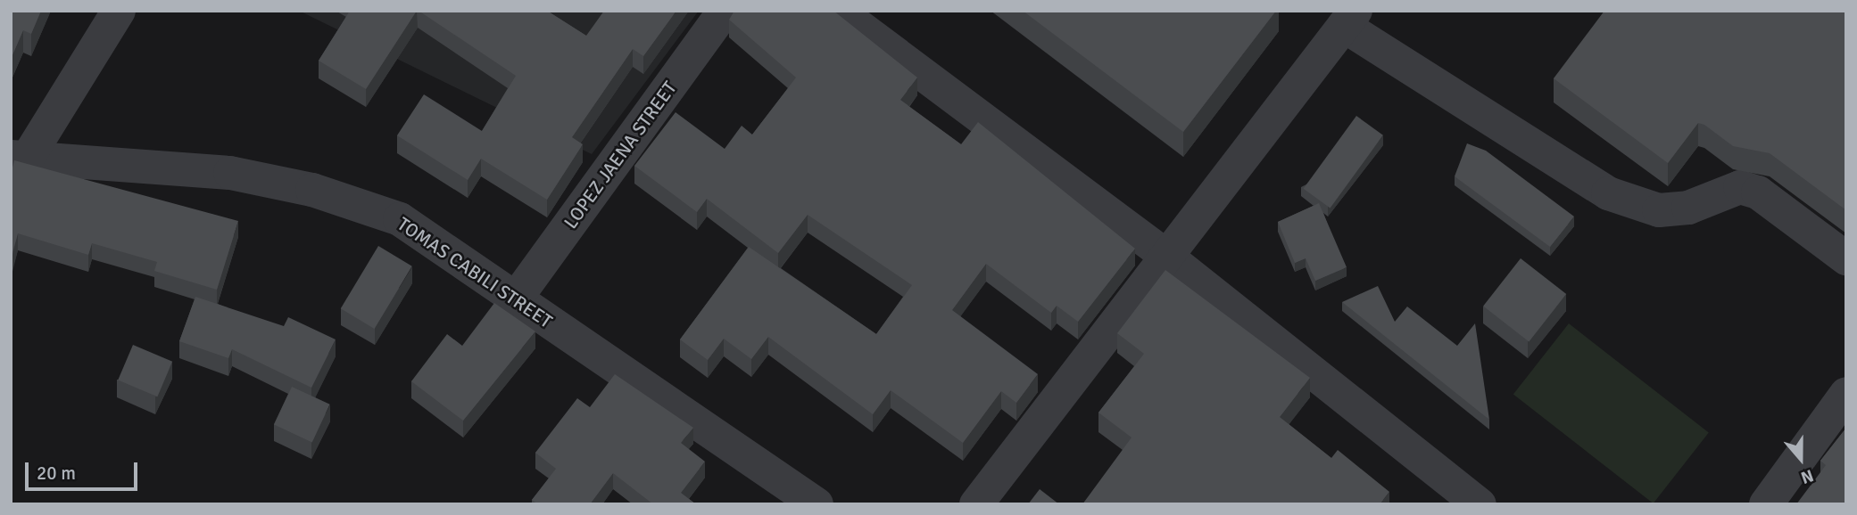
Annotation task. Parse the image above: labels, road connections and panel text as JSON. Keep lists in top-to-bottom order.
{
  "streets": {
    "street": ["LOPEZ JAENA STREET", "TOMAS CABILI STREET"]
  },
  "crossings": [
    ["LOPEZ JAENA STREET", "TOMAS CABILI STREET"]
  ],
  "scale_bar": "20 m",
  "north": "bottom"
}
